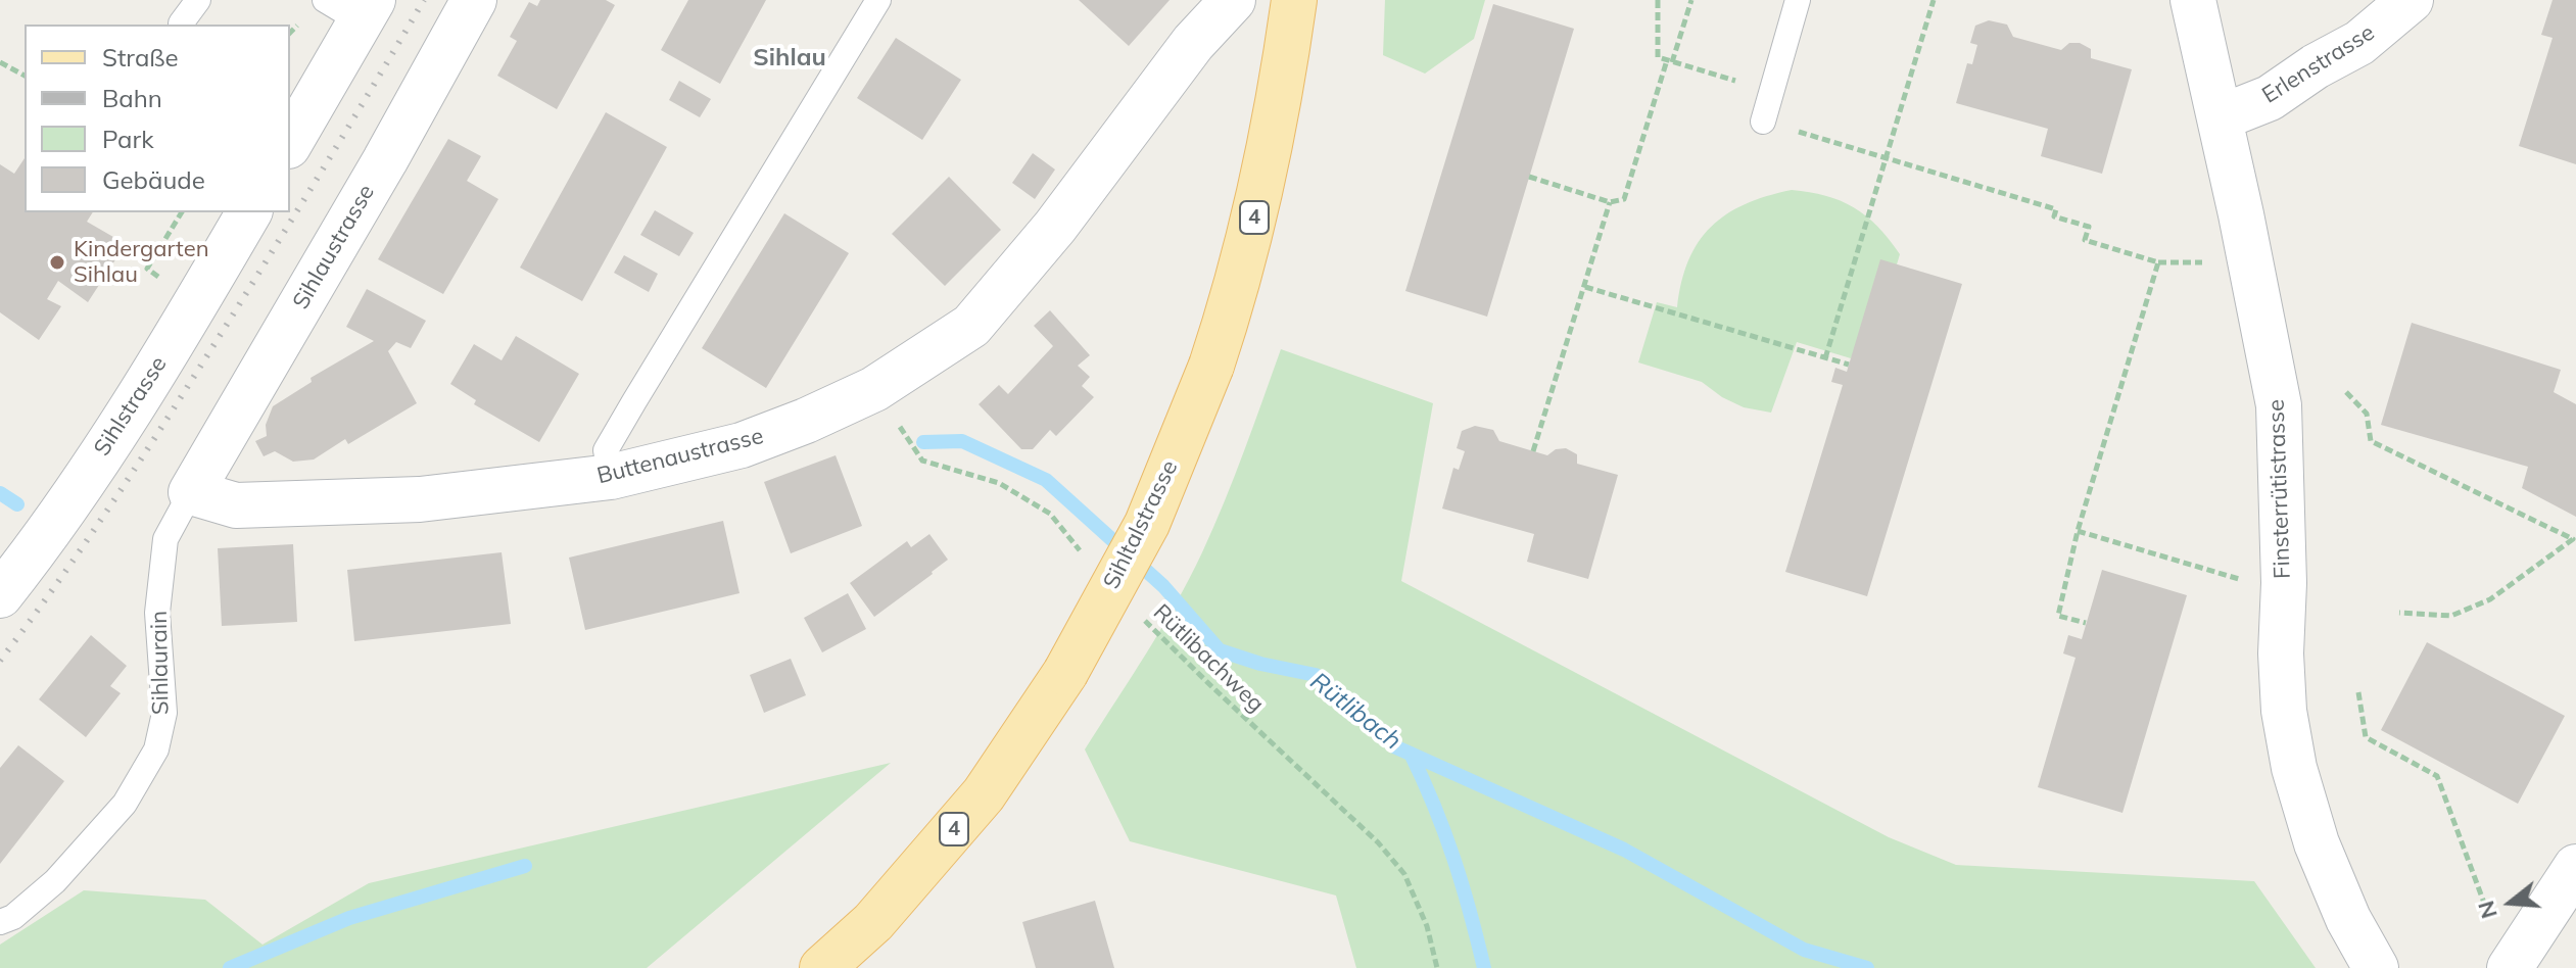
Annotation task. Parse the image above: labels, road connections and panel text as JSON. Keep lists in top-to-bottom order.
{
  "streets": {
    "main road": ["4", "Sihltalstrasse"],
    "street": [
      "Erlenstrasse",
      "Sihlaustrasse",
      "Sihlstrasse",
      "Buttenaustrasse",
      "Finsterrütistrasse"
    ],
    "lane": ["Sihlaurain"],
    "path": ["Rütlibachweg"]
  },
  "crossings": [
    ["Erlenstrasse", "Finsterrütistrasse"],
    ["Sihlaustrasse", "Buttenaustrasse"],
    ["Sihlaustrasse", "Sihlaurain"],
    ["Buttenaustrasse", "Sihlaurain"]
  ],
  "districts": ["Sihlau"],
  "water": ["Rütlibach"],
  "places": ["Kindergarten Sihlau"],
  "legend": [
    "Straße",
    "Bahn",
    "Park",
    "Gebäude"
  ],
  "north": "left"
}
